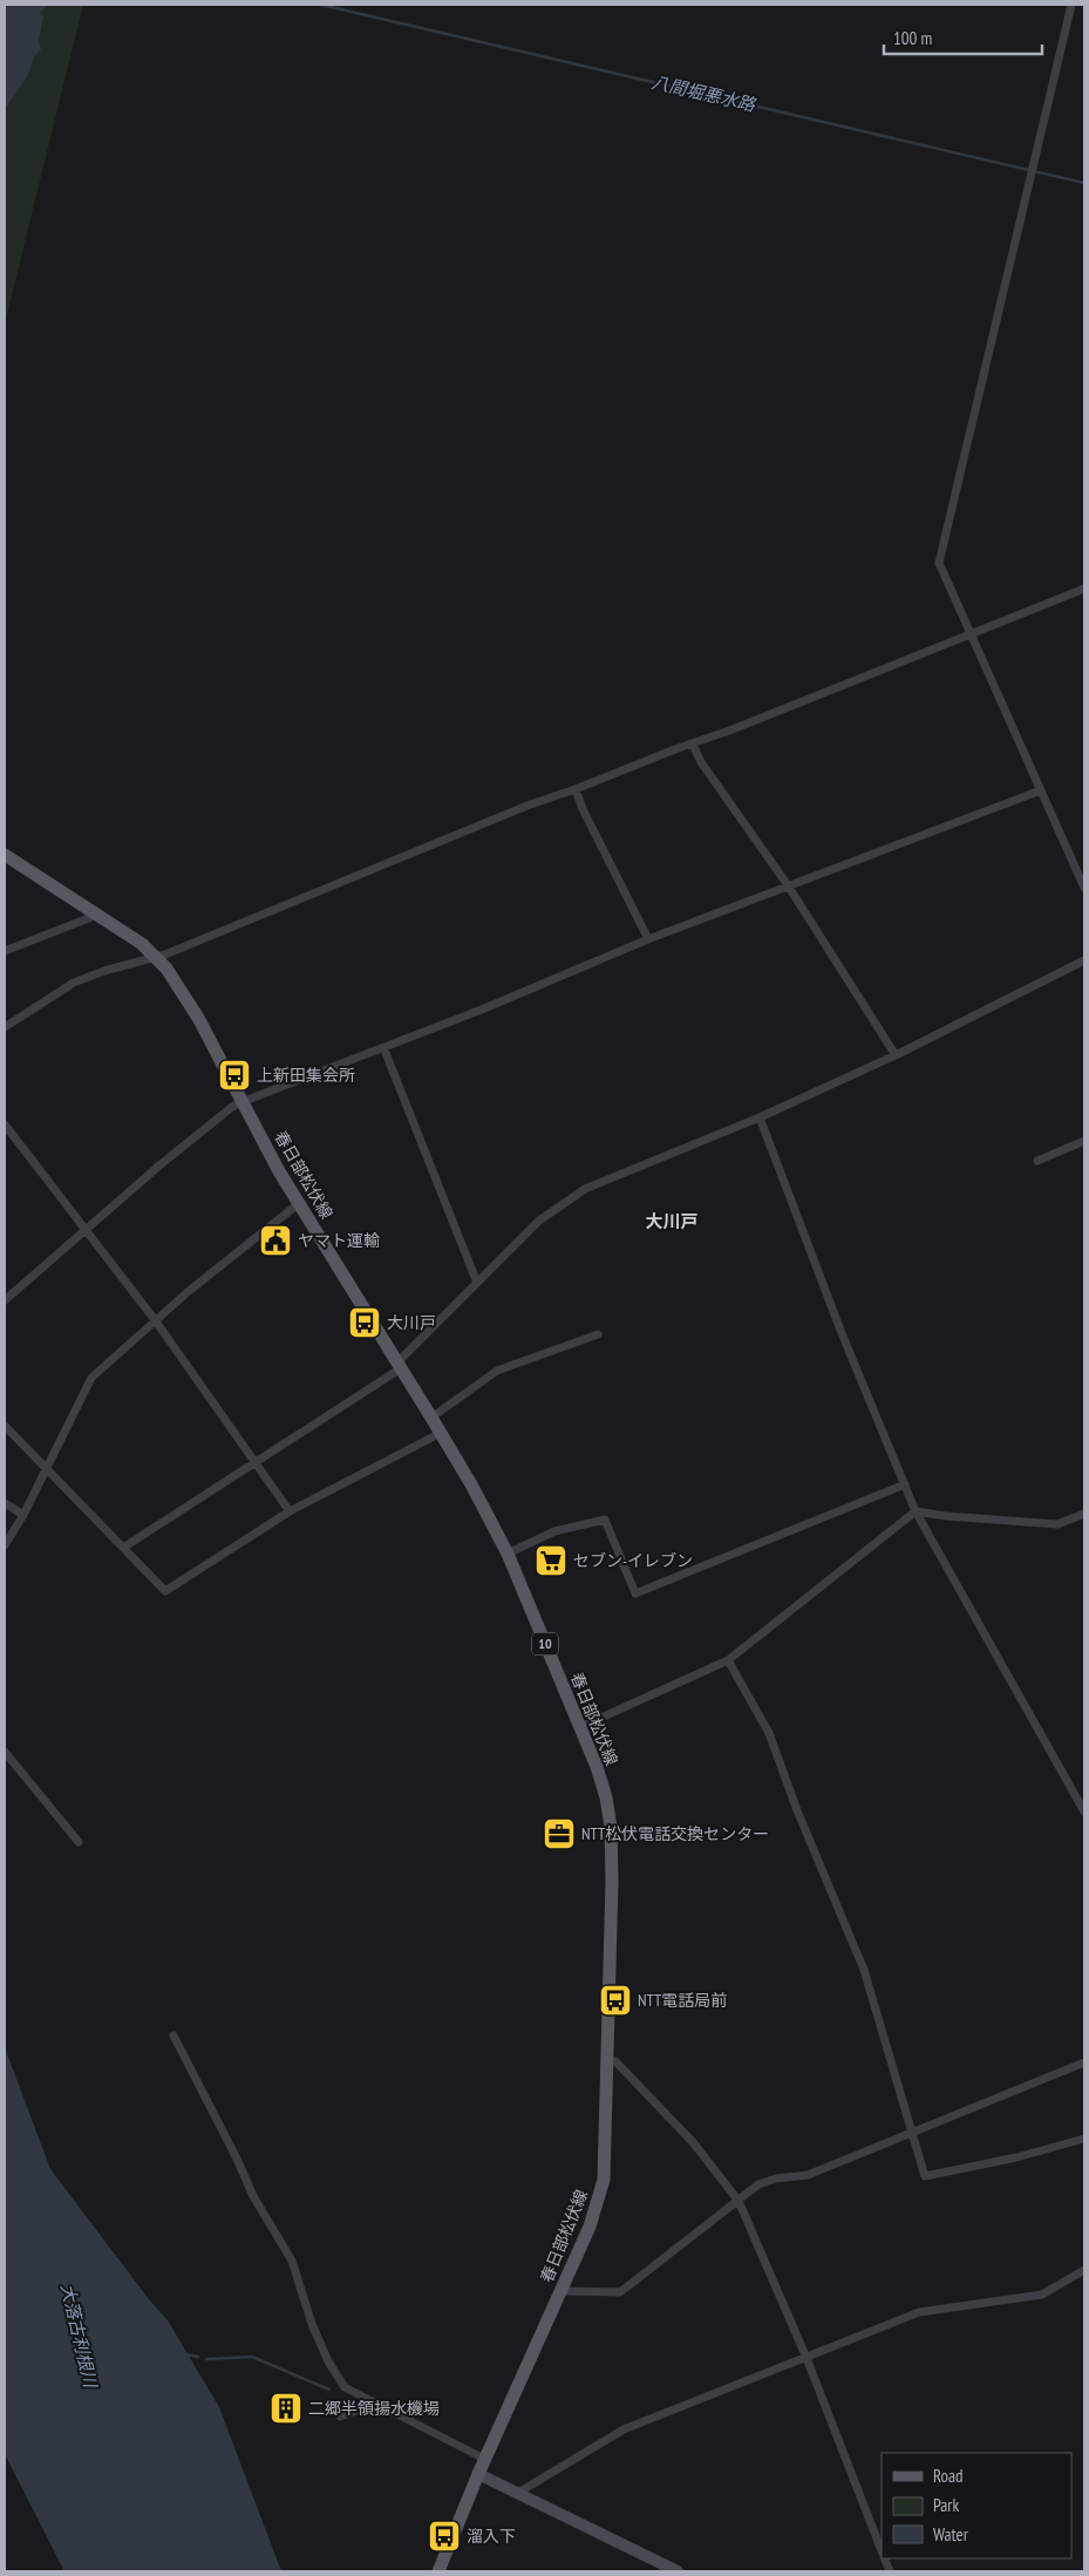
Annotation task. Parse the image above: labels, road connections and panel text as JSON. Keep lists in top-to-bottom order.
{
  "streets": {
    "main road": ["春日部松伏線", "10"]
  },
  "districts": ["大川戸"],
  "water": ["八間堀悪水路", "大落古利根川"],
  "places": {
    "bus stop": [
      "上新田集会所",
      "大川戸",
      "NTT電話局前",
      "溜入下"
    ],
    "public building": ["ヤマト運輸"],
    "supermarket": ["セブン-イレブン"],
    "office": ["NTT松伏電話交換センター"],
    "building": ["二郷半領揚水機場"]
  },
  "legend": ["Road", "Park", "Water"],
  "scale_bar": "100 m"
}
